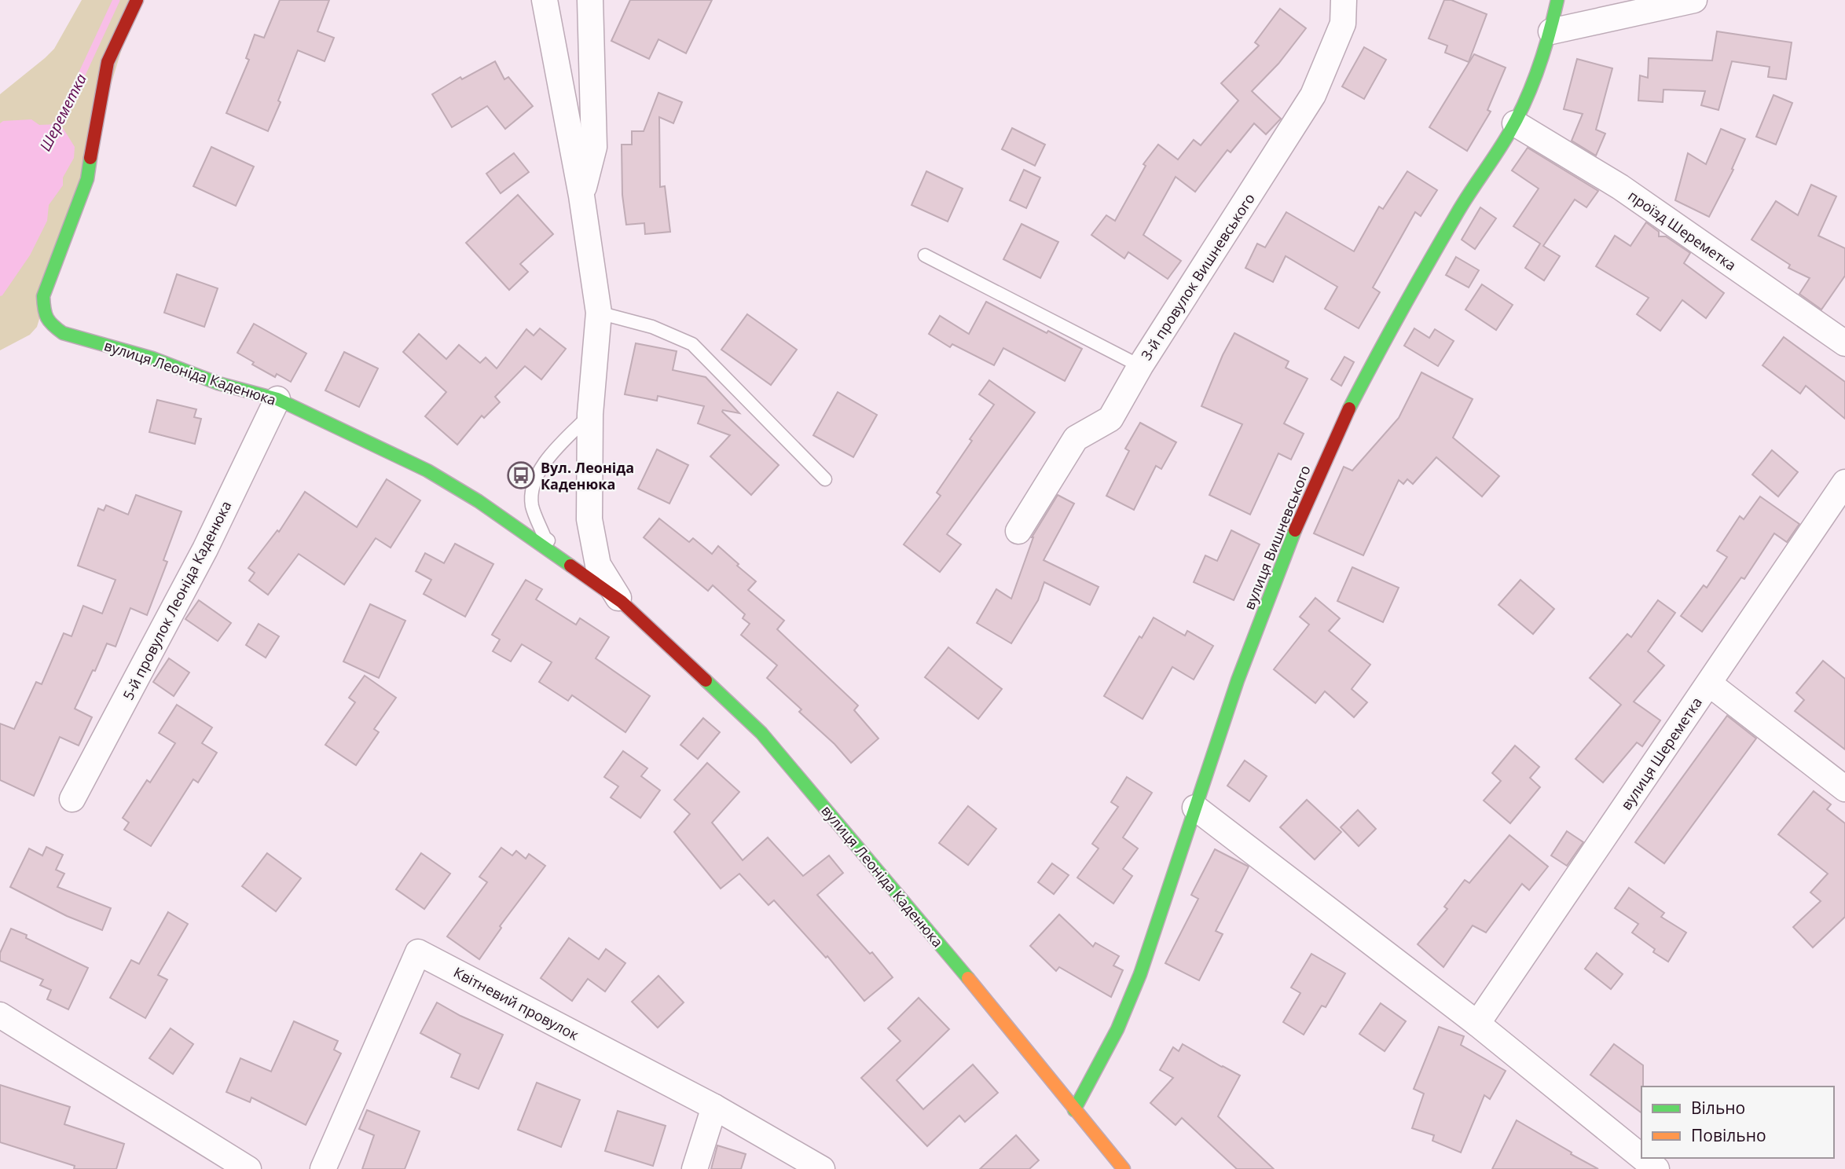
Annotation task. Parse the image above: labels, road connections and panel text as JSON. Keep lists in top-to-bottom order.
{
  "streets": {
    "street": [
      "проїзд Шереметка",
      "3-й провулок Вишневського",
      "вулиця Леоніда Каденюка",
      "вулиця Вишневського",
      "5-й провулок Леоніда Каденюка",
      "вулиця Шереметка",
      "Квітневий провулок"
    ]
  },
  "crossings": [
    ["проїзд Шереметка", "вулиця Вишневського"],
    ["вулиця Леоніда Каденюка", "вулиця Вишневського"],
    ["вулиця Леоніда Каденюка", "5-й провулок Леоніда Каденюка"]
  ],
  "water": ["Шереметка"],
  "places": {
    "bus stop": ["Вул. Леоніда Каденюка"]
  },
  "legend": ["Вільно", "Повільно"]
}
